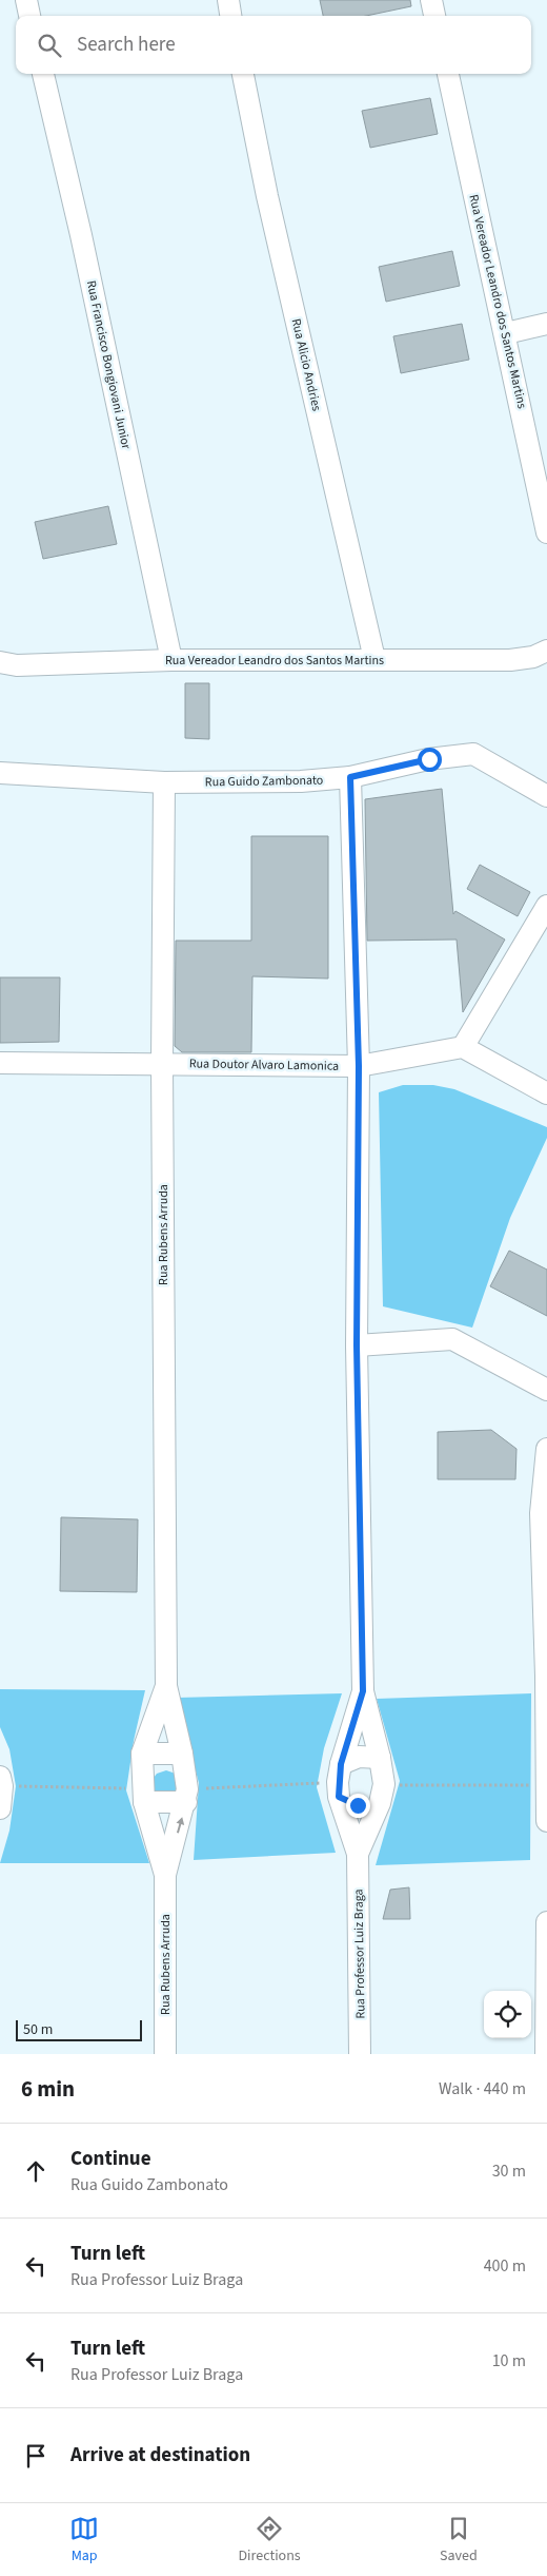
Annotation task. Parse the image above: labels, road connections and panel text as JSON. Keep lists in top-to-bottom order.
{
  "streets": {
    "street": [
      "Rua Vereador Leandro dos Santos Martins",
      "Rua Francisco Bongiovani Junior",
      "Rua Alicio Andries",
      "Rua Guido Zambonato",
      "Rua Doutor Alvaro Lamonica",
      "Rua Rubens Arruda",
      "Rua Professor Luiz Braga"
    ]
  },
  "crossings": [
    ["Rua Vereador Leandro dos Santos Martins", "Rua Francisco Bongiovani Junior"],
    ["Rua Vereador Leandro dos Santos Martins", "Rua Alicio Andries"],
    ["Rua Guido Zambonato", "Rua Rubens Arruda"],
    ["Rua Doutor Alvaro Lamonica", "Rua Rubens Arruda"]
  ],
  "scale_bar": "50 m",
  "page": {
    "search": "Search here",
    "scale": "50 m",
    "heading": ["6 min", "Walk · 440 m"],
    "list": [
      ["Continue", "Rua Guido Zambonato", "30 m"],
      ["Turn left", "Rua Professor Luiz Braga", "400 m"],
      ["Turn left", "Rua Professor Luiz Braga", "10 m"],
      "Arrive at destination"
    ],
    "nav": ["Map", "Directions", "Saved"]
  }
}
